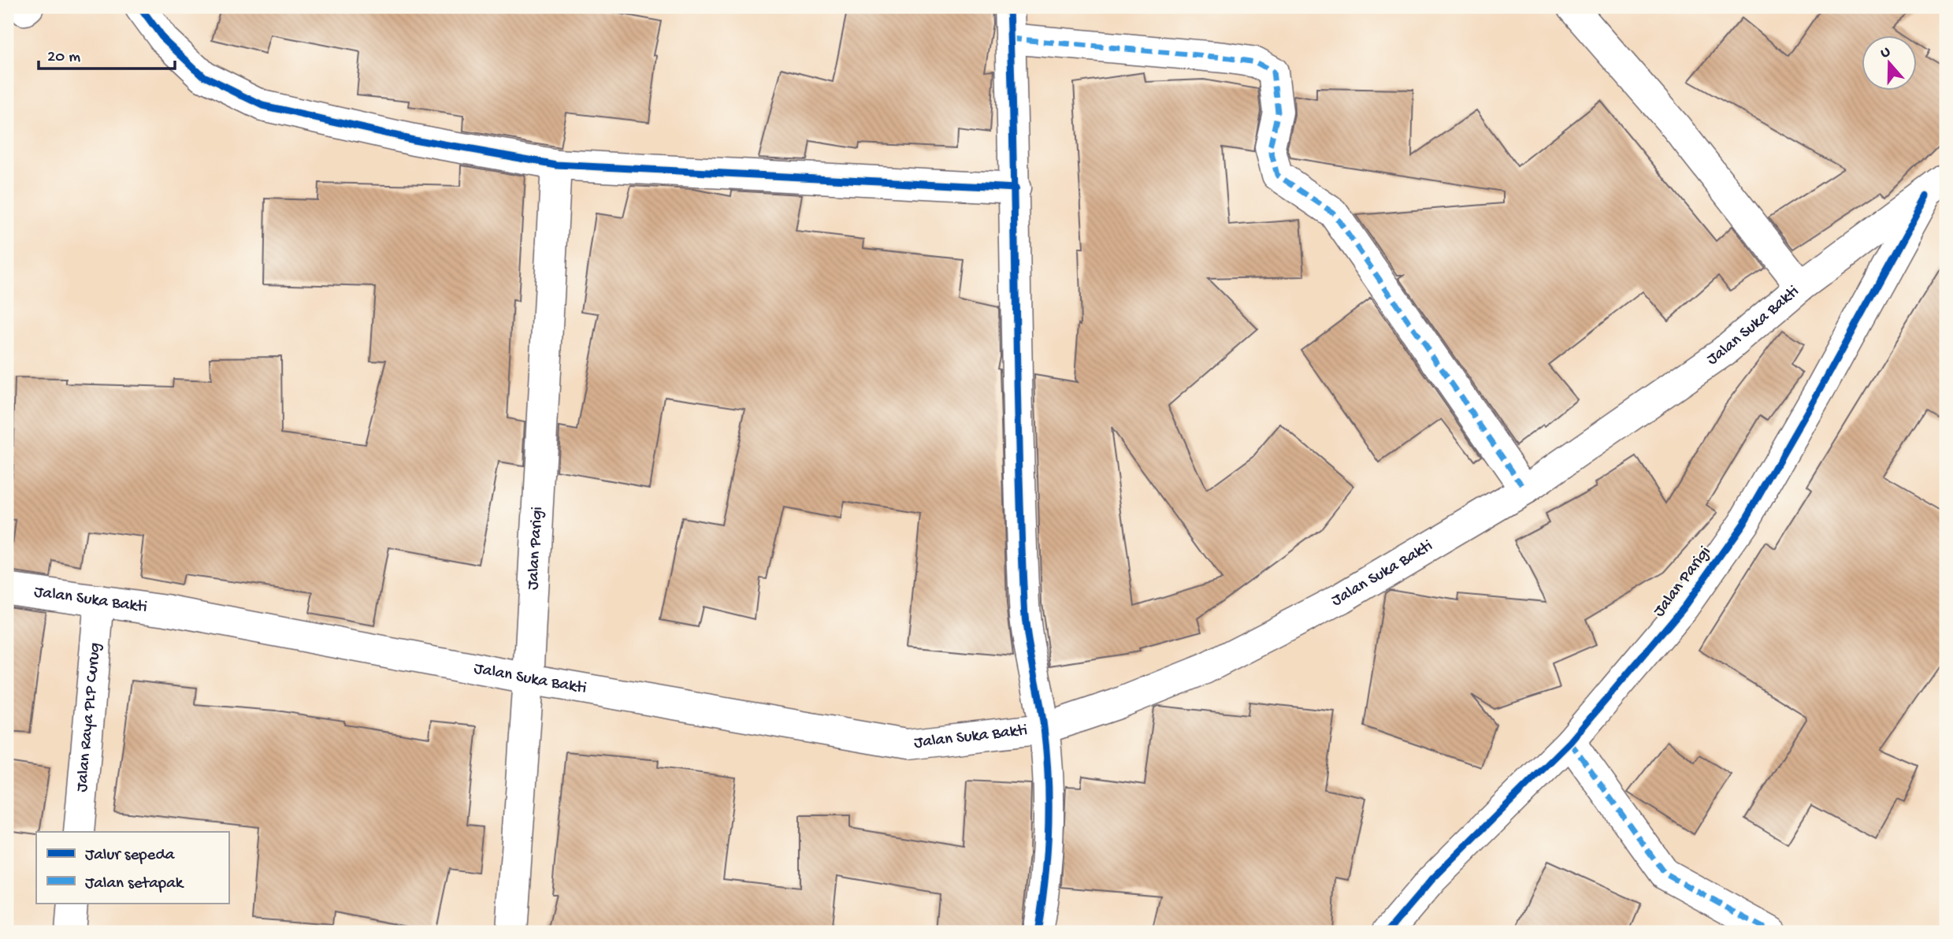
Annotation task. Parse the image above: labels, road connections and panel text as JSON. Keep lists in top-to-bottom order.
{
  "streets": {
    "street": ["Jalan Suka Bakti", "Jalan Parigi", "Jalan Raya PLP Curug"]
  },
  "crossings": [
    ["Jalan Suka Bakti", "Jalan Parigi"],
    ["Jalan Suka Bakti", "Jalan Raya PLP Curug"]
  ],
  "legend": ["Jalur sepeda", "Jalan setapak"],
  "scale_bar": "20 m",
  "north": "top"
}
